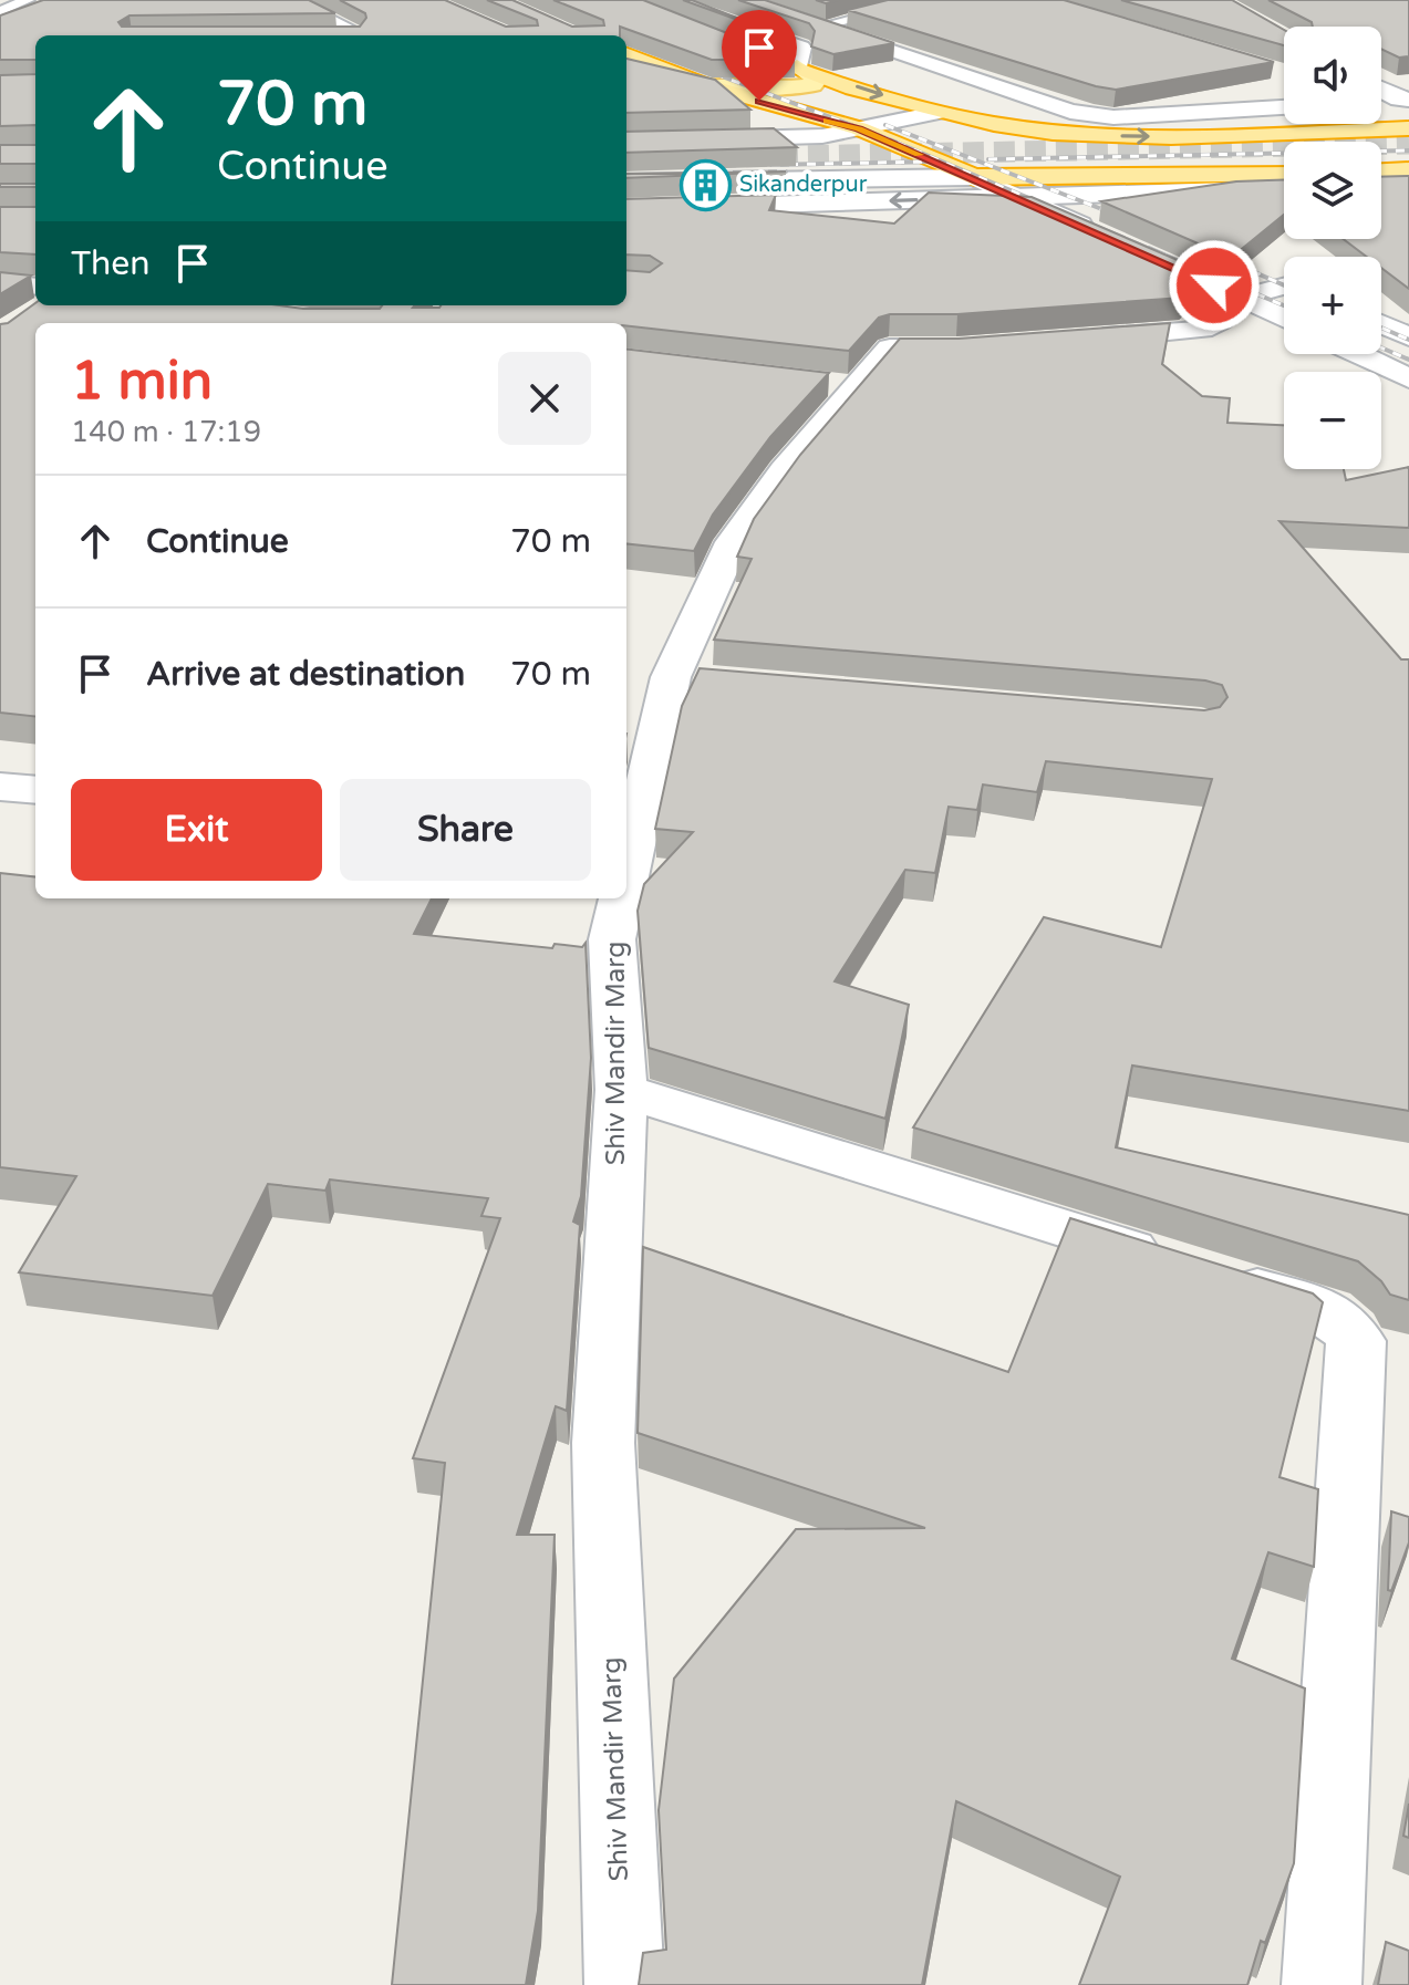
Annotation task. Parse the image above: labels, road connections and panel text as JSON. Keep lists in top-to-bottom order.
{
  "streets": {
    "street": ["Shiv Mandir Marg"]
  },
  "places": {
    "building": ["Sikanderpur"]
  },
  "page": {
    "map_buttons": ["+", "−"],
    "turn": ["70 m", "Continue"],
    "then": "Then",
    "heading": ["1 min", "140 m · 17:19"],
    "list": [
      {
        "name": "Continue",
        "value": "70 m"
      },
      {
        "name": "Arrive at destination",
        "value": "70 m"
      }
    ],
    "buttons": ["Exit", "Share"]
  }
}
